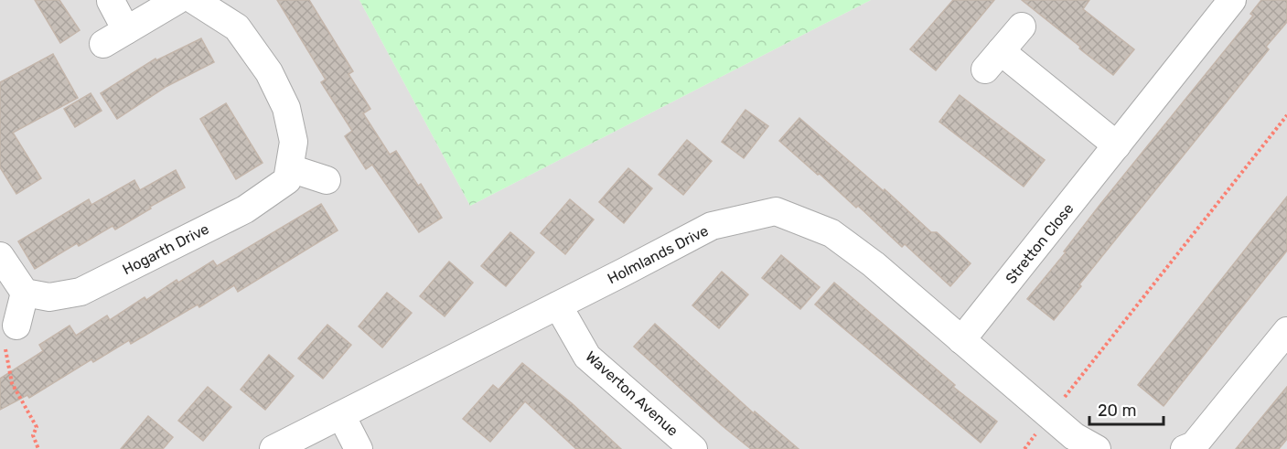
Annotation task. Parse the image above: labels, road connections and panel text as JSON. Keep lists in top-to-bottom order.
{
  "streets": {
    "street": [
      "Stretton Close",
      "Hogarth Drive",
      "Holmlands Drive",
      "Waverton Avenue"
    ]
  },
  "crossings": [
    ["Stretton Close", "Holmlands Drive"],
    ["Holmlands Drive", "Waverton Avenue"]
  ],
  "scale_bar": "20 m"
}
